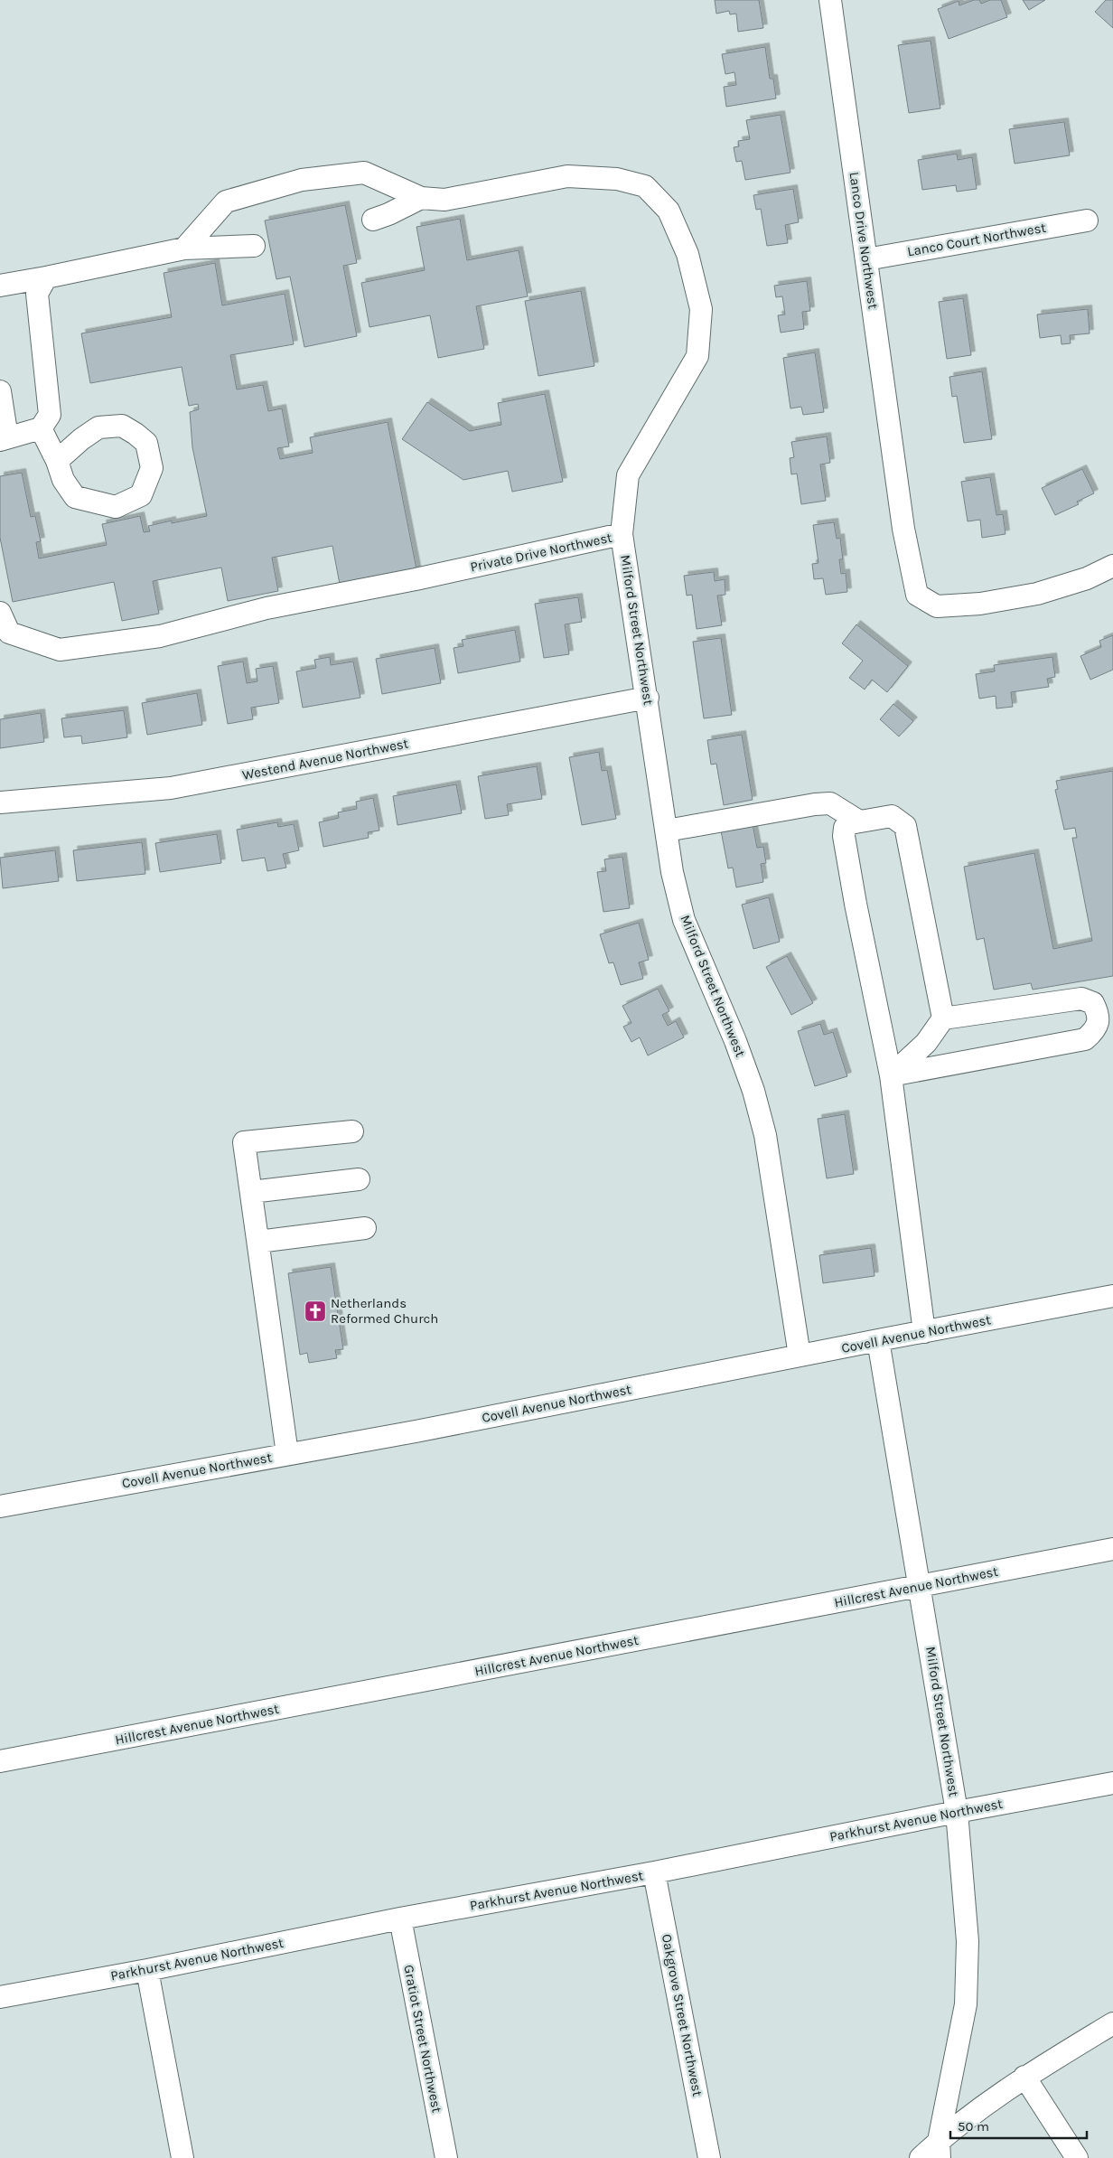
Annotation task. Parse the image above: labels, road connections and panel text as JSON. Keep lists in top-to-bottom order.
{
  "streets": {
    "street": [
      "Lanco Court Northwest",
      "Lanco Drive Northwest",
      "Private Drive Northwest",
      "Milford Street Northwest",
      "Westend Avenue Northwest",
      "Covell Avenue Northwest",
      "Hillcrest Avenue Northwest",
      "Parkhurst Avenue Northwest",
      "Oakgrove Street Northwest",
      "Gratiot Street Northwest"
    ]
  },
  "crossings": [
    ["Lanco Court Northwest", "Lanco Drive Northwest"],
    ["Private Drive Northwest", "Milford Street Northwest"],
    ["Milford Street Northwest", "Westend Avenue Northwest"],
    ["Milford Street Northwest", "Covell Avenue Northwest"],
    ["Milford Street Northwest", "Hillcrest Avenue Northwest"],
    ["Milford Street Northwest", "Parkhurst Avenue Northwest"],
    ["Parkhurst Avenue Northwest", "Oakgrove Street Northwest"],
    ["Parkhurst Avenue Northwest", "Gratiot Street Northwest"]
  ],
  "places": {
    "church": ["Netherlands Reformed Church"]
  },
  "scale_bar": "50 m"
}
